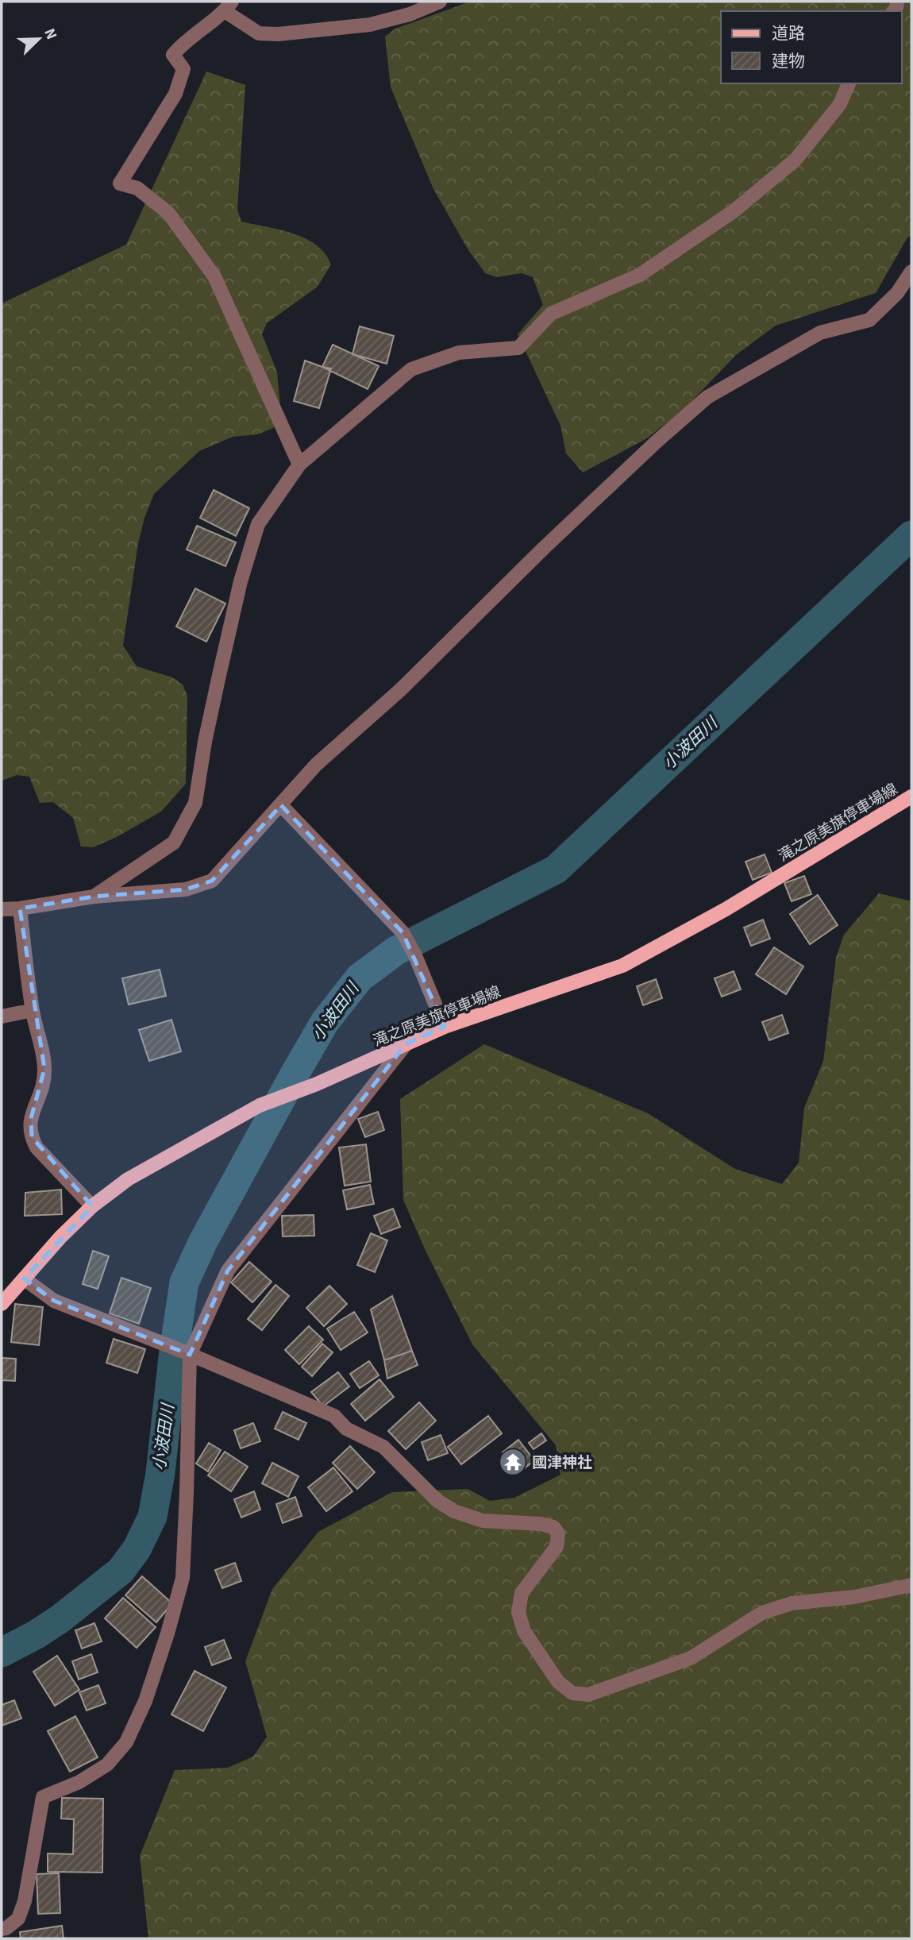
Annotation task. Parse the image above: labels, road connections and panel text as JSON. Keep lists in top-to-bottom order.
{
  "streets": {
    "main road": ["滝之原美旗停車場線"]
  },
  "water": ["小波田川"],
  "places": {
    "temple": ["國津神社"]
  },
  "legend": ["道路", "建物"],
  "north": "top right"
}
